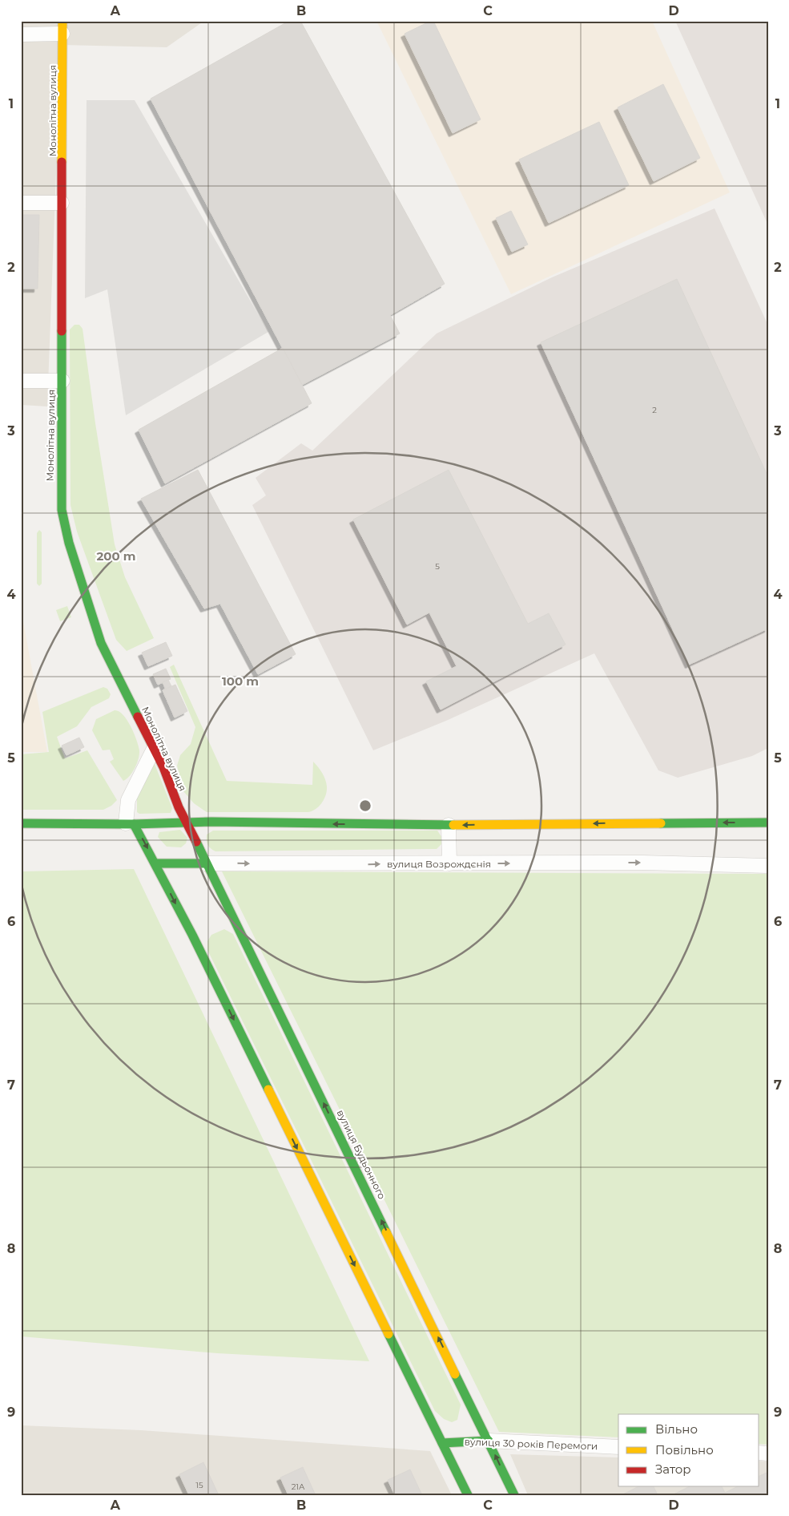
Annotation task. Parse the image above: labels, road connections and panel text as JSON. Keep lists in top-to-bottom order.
{
  "streets": {
    "main road": [
      "Монолітна вулиця",
      "вулиця Возрождєнія",
      "вулиця Будьонного",
      "вулиця 30 років Перемоги"
    ]
  },
  "crossings": [
    ["Монолітна вулиця", "вулиця Будьонного"],
    ["вулиця Возрождєнія", "вулиця Будьонного"],
    ["вулиця Будьонного", "вулиця 30 років Перемоги"]
  ],
  "one_way": ["вулиця Возрождєнія"],
  "house_numbers": [
    "2",
    "5",
    "15",
    "21А"
  ],
  "legend": ["Вільно", "Повільно", "Затор"],
  "grid": {
    "columns": [
      "A",
      "B",
      "C",
      "D"
    ],
    "rows": [
      "1",
      "2",
      "3",
      "4",
      "5",
      "6",
      "7",
      "8",
      "9"
    ]
  },
  "rings": ["200 m", "100 m"]
}
